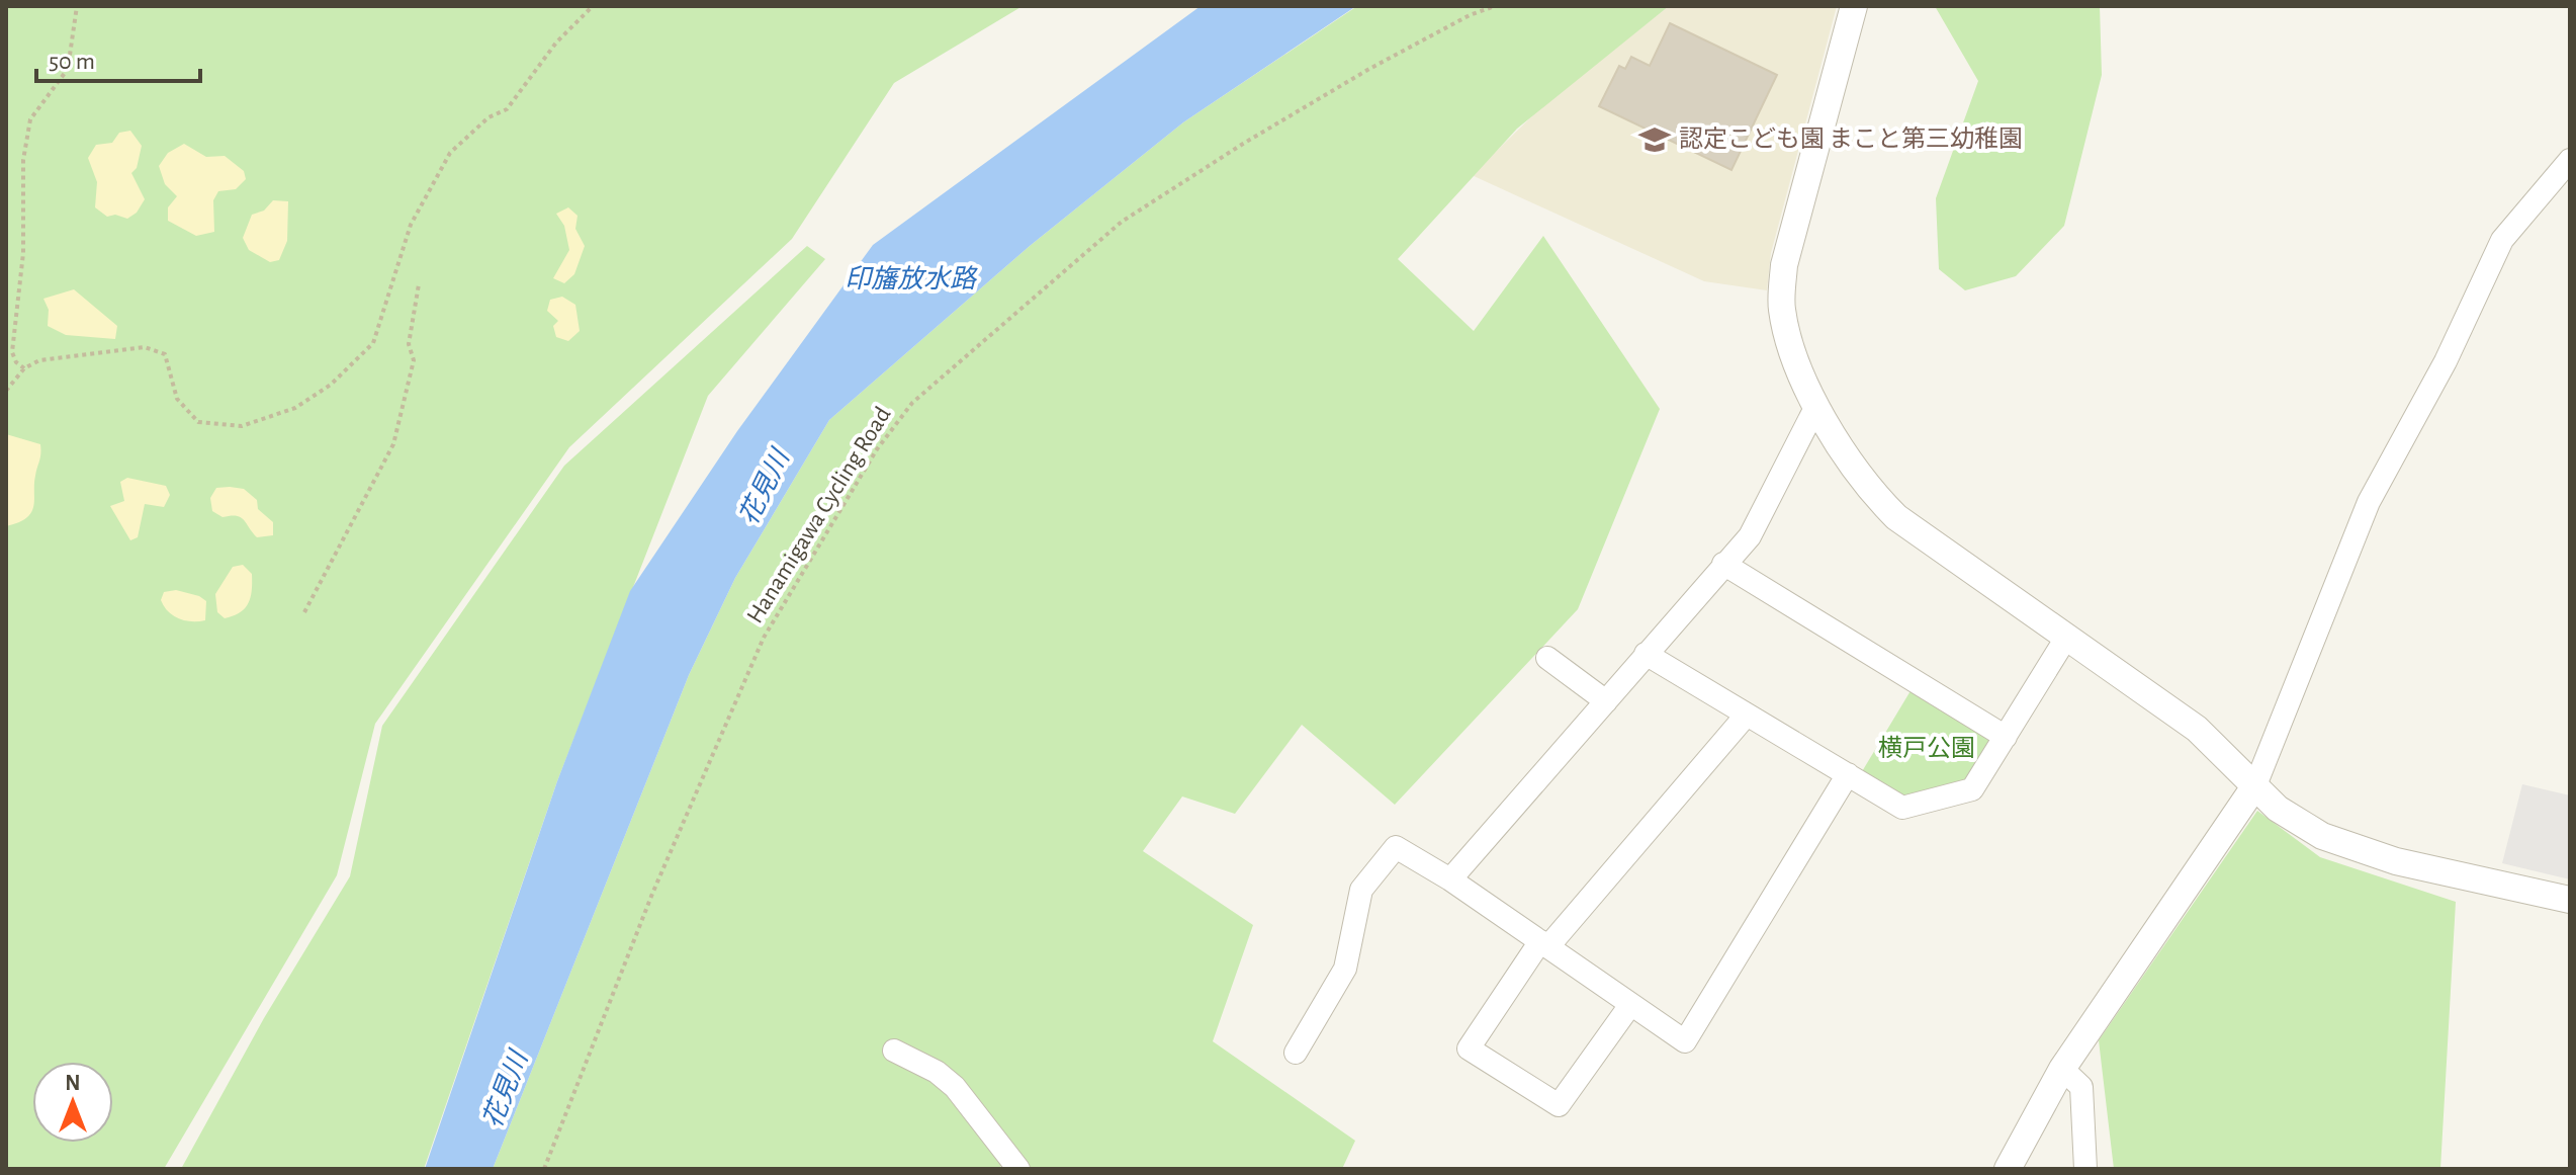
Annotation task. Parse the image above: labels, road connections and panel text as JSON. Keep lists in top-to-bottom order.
{
  "streets": {
    "path": ["Hanamigawa Cycling Road"]
  },
  "water": ["印旛放水路", "花見川"],
  "parks": ["横戸公園"],
  "places": {
    "school or university": ["認定こども園 まこと第三幼稚園"]
  },
  "scale_bar": "50 m",
  "north": "top"
}
